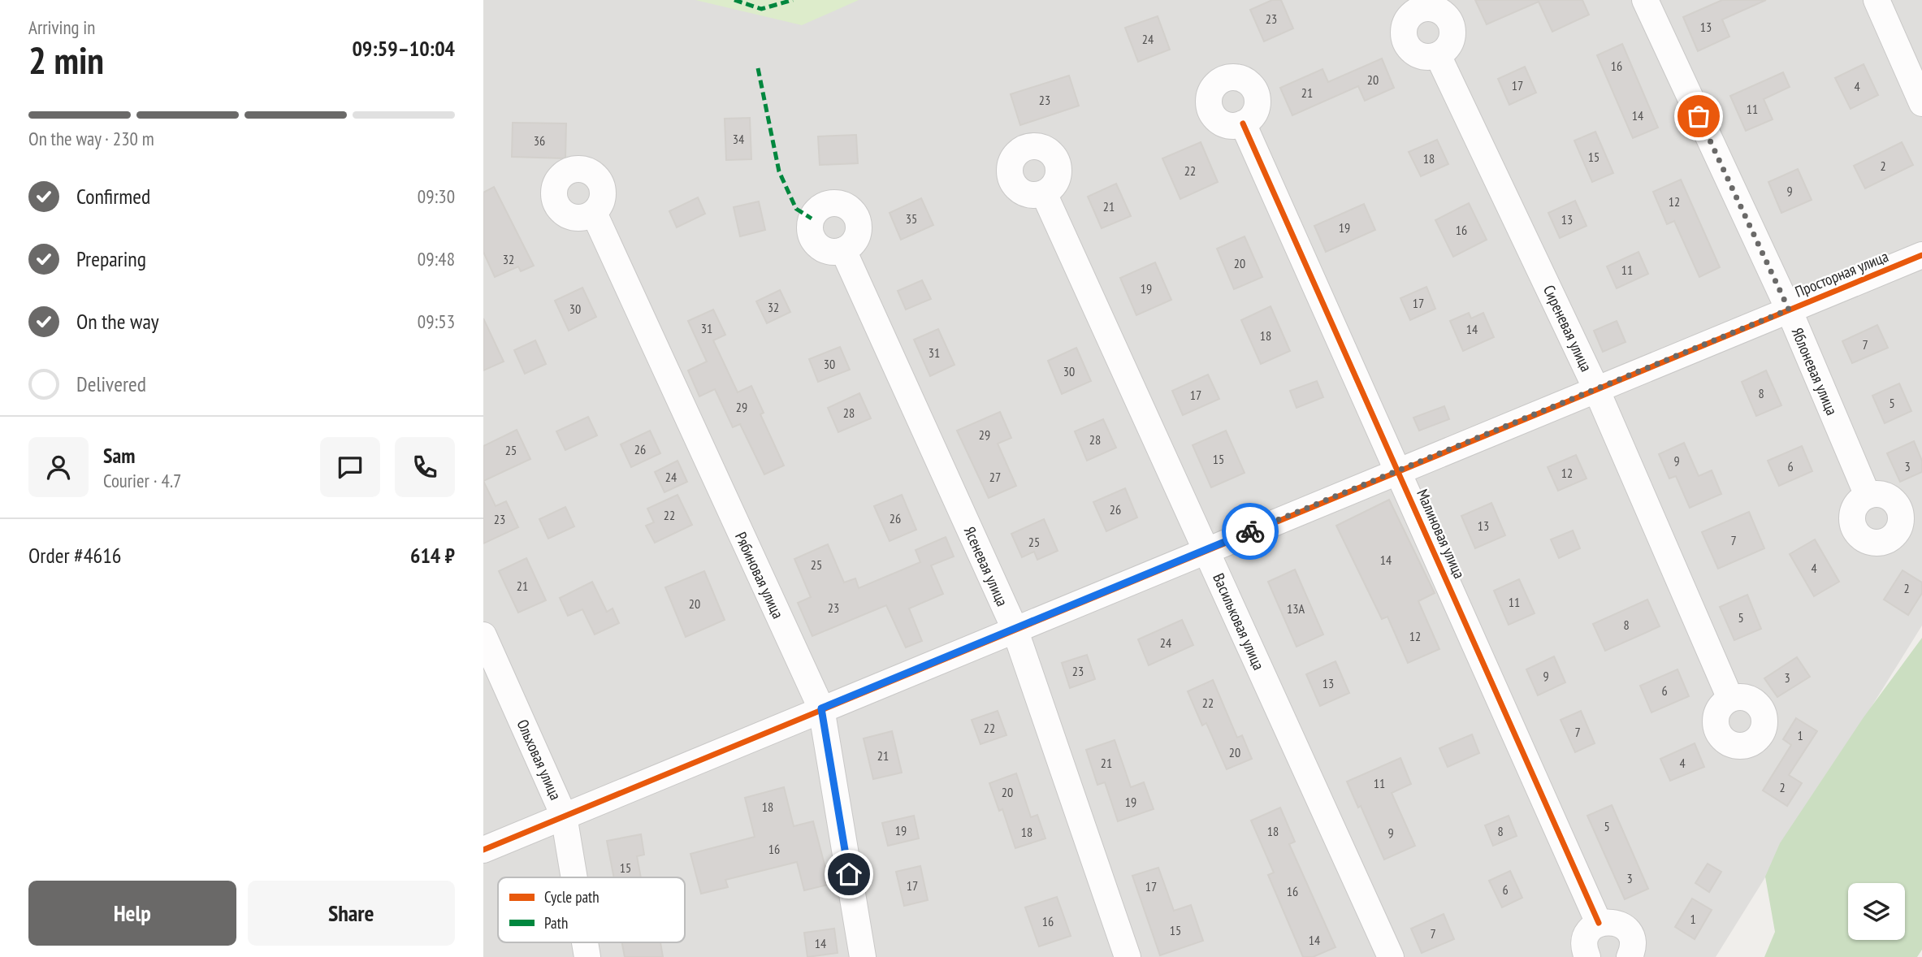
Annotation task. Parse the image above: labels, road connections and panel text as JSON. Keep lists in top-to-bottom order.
{
  "streets": {
    "street": [
      "Просторная улица",
      "Сиреневая улица",
      "Яблоневая улица",
      "Малиновая улица",
      "Ясеневая улица",
      "Рябиновая улица",
      "Васильковая улица",
      "Ольховая улица"
    ]
  },
  "crossings": [
    ["Просторная улица", "Сиреневая улица"],
    ["Просторная улица", "Яблоневая улица"],
    ["Просторная улица", "Малиновая улица"],
    ["Просторная улица", "Ясеневая улица"],
    ["Просторная улица", "Рябиновая улица"],
    ["Просторная улица", "Васильковая улица"],
    ["Просторная улица", "Ольховая улица"]
  ],
  "house_numbers": [
    "23",
    "13",
    "24",
    "16",
    "20",
    "17",
    "4",
    "21",
    "23",
    "11",
    "14",
    "34",
    "36",
    "15",
    "18",
    "2",
    "22",
    "9",
    "12",
    "21",
    "35",
    "13",
    "19",
    "16",
    "32",
    "20",
    "11",
    "19",
    "17",
    "32",
    "30",
    "31",
    "14",
    "18",
    "7",
    "31",
    "30",
    "30",
    "8",
    "17",
    "5",
    "29",
    "28",
    "29",
    "28",
    "26",
    "25",
    "15",
    "9",
    "6",
    "3",
    "12",
    "24",
    "27",
    "26",
    "22",
    "26",
    "23",
    "13",
    "7",
    "25",
    "14",
    "25",
    "4",
    "21",
    "2",
    "11",
    "20",
    "23",
    "13А",
    "5",
    "8",
    "12",
    "24",
    "23",
    "9",
    "3",
    "13",
    "6",
    "22",
    "22",
    "7",
    "1",
    "20",
    "21",
    "21",
    "4",
    "11",
    "2",
    "20",
    "19",
    "18",
    "5",
    "19",
    "18",
    "8",
    "18",
    "9",
    "16",
    "15",
    "3",
    "17",
    "17",
    "6",
    "16",
    "1",
    "16",
    "15",
    "7",
    "14",
    "14"
  ],
  "legend": ["Cycle path", "Path"],
  "page": {
    "heading": ["2 min", "Arriving in", "09:59–10:04"],
    "panel": [
      "Sam",
      "Courier · 4.7",
      "Order #4616",
      "614 ₽"
    ],
    "bar": "On the way · 230 m",
    "list": [
      ["Confirmed", "09:30"],
      ["Preparing", "09:48"],
      ["On the way", "09:53"],
      "Delivered"
    ],
    "buttons": ["Help", "Share"]
  }
}
